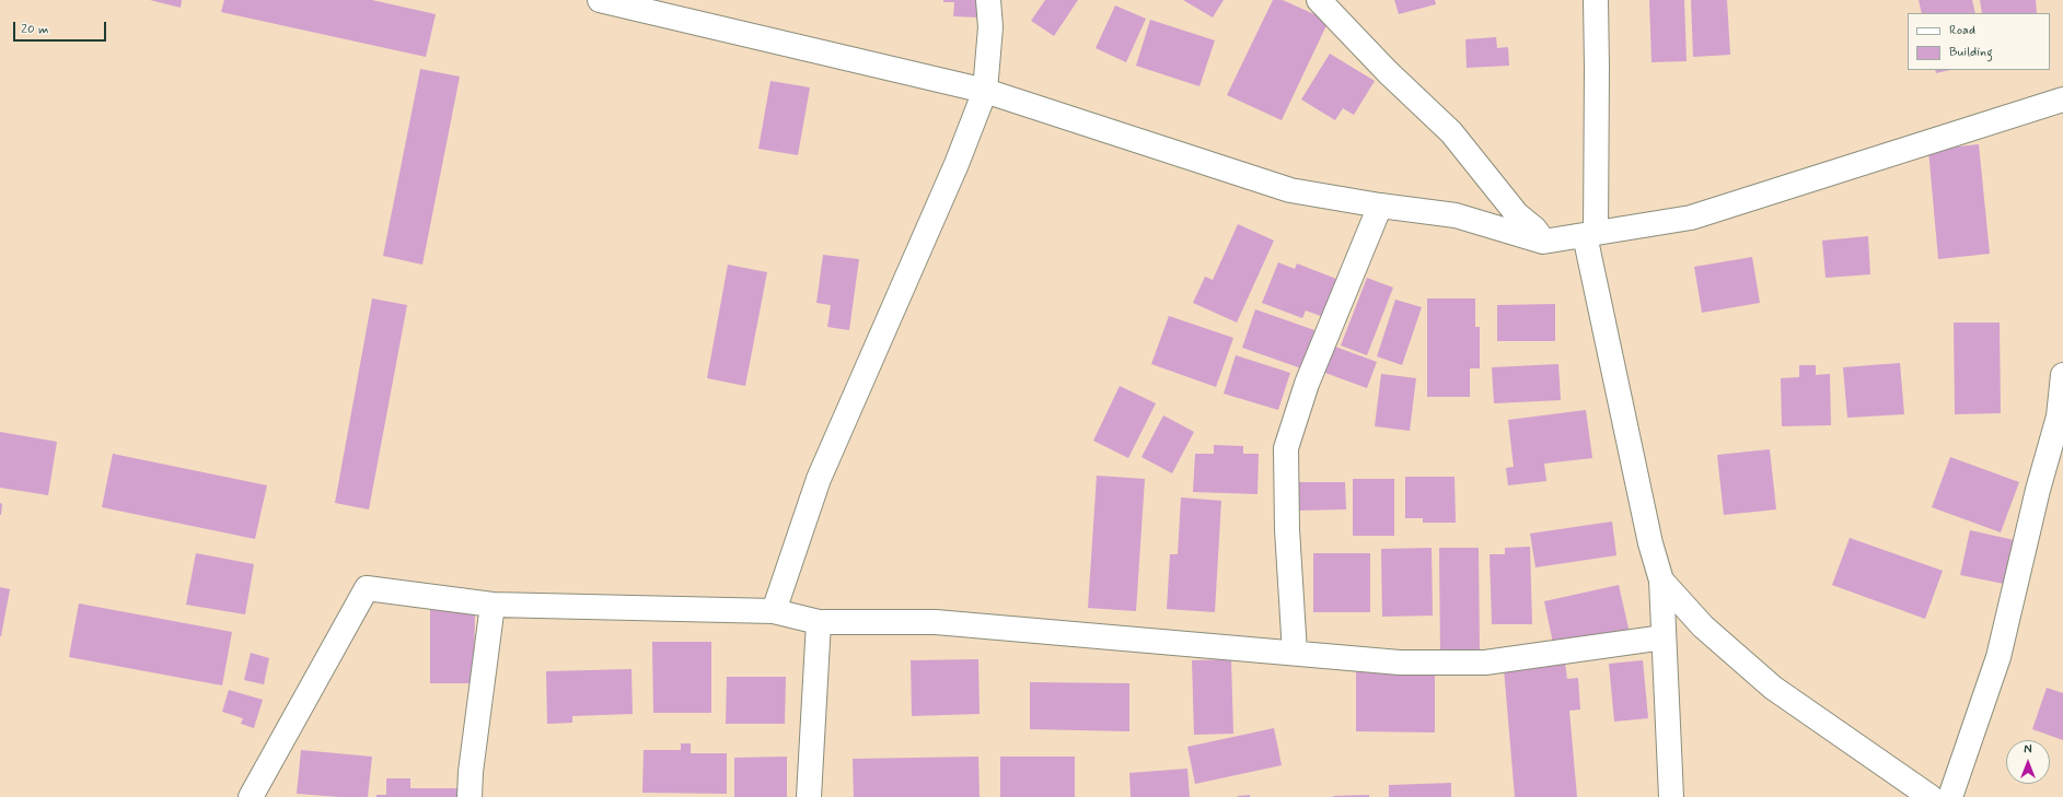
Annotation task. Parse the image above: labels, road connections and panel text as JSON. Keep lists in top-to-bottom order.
{
  "legend": ["Road", "Building"],
  "scale_bar": "20 m",
  "north": "top"
}
